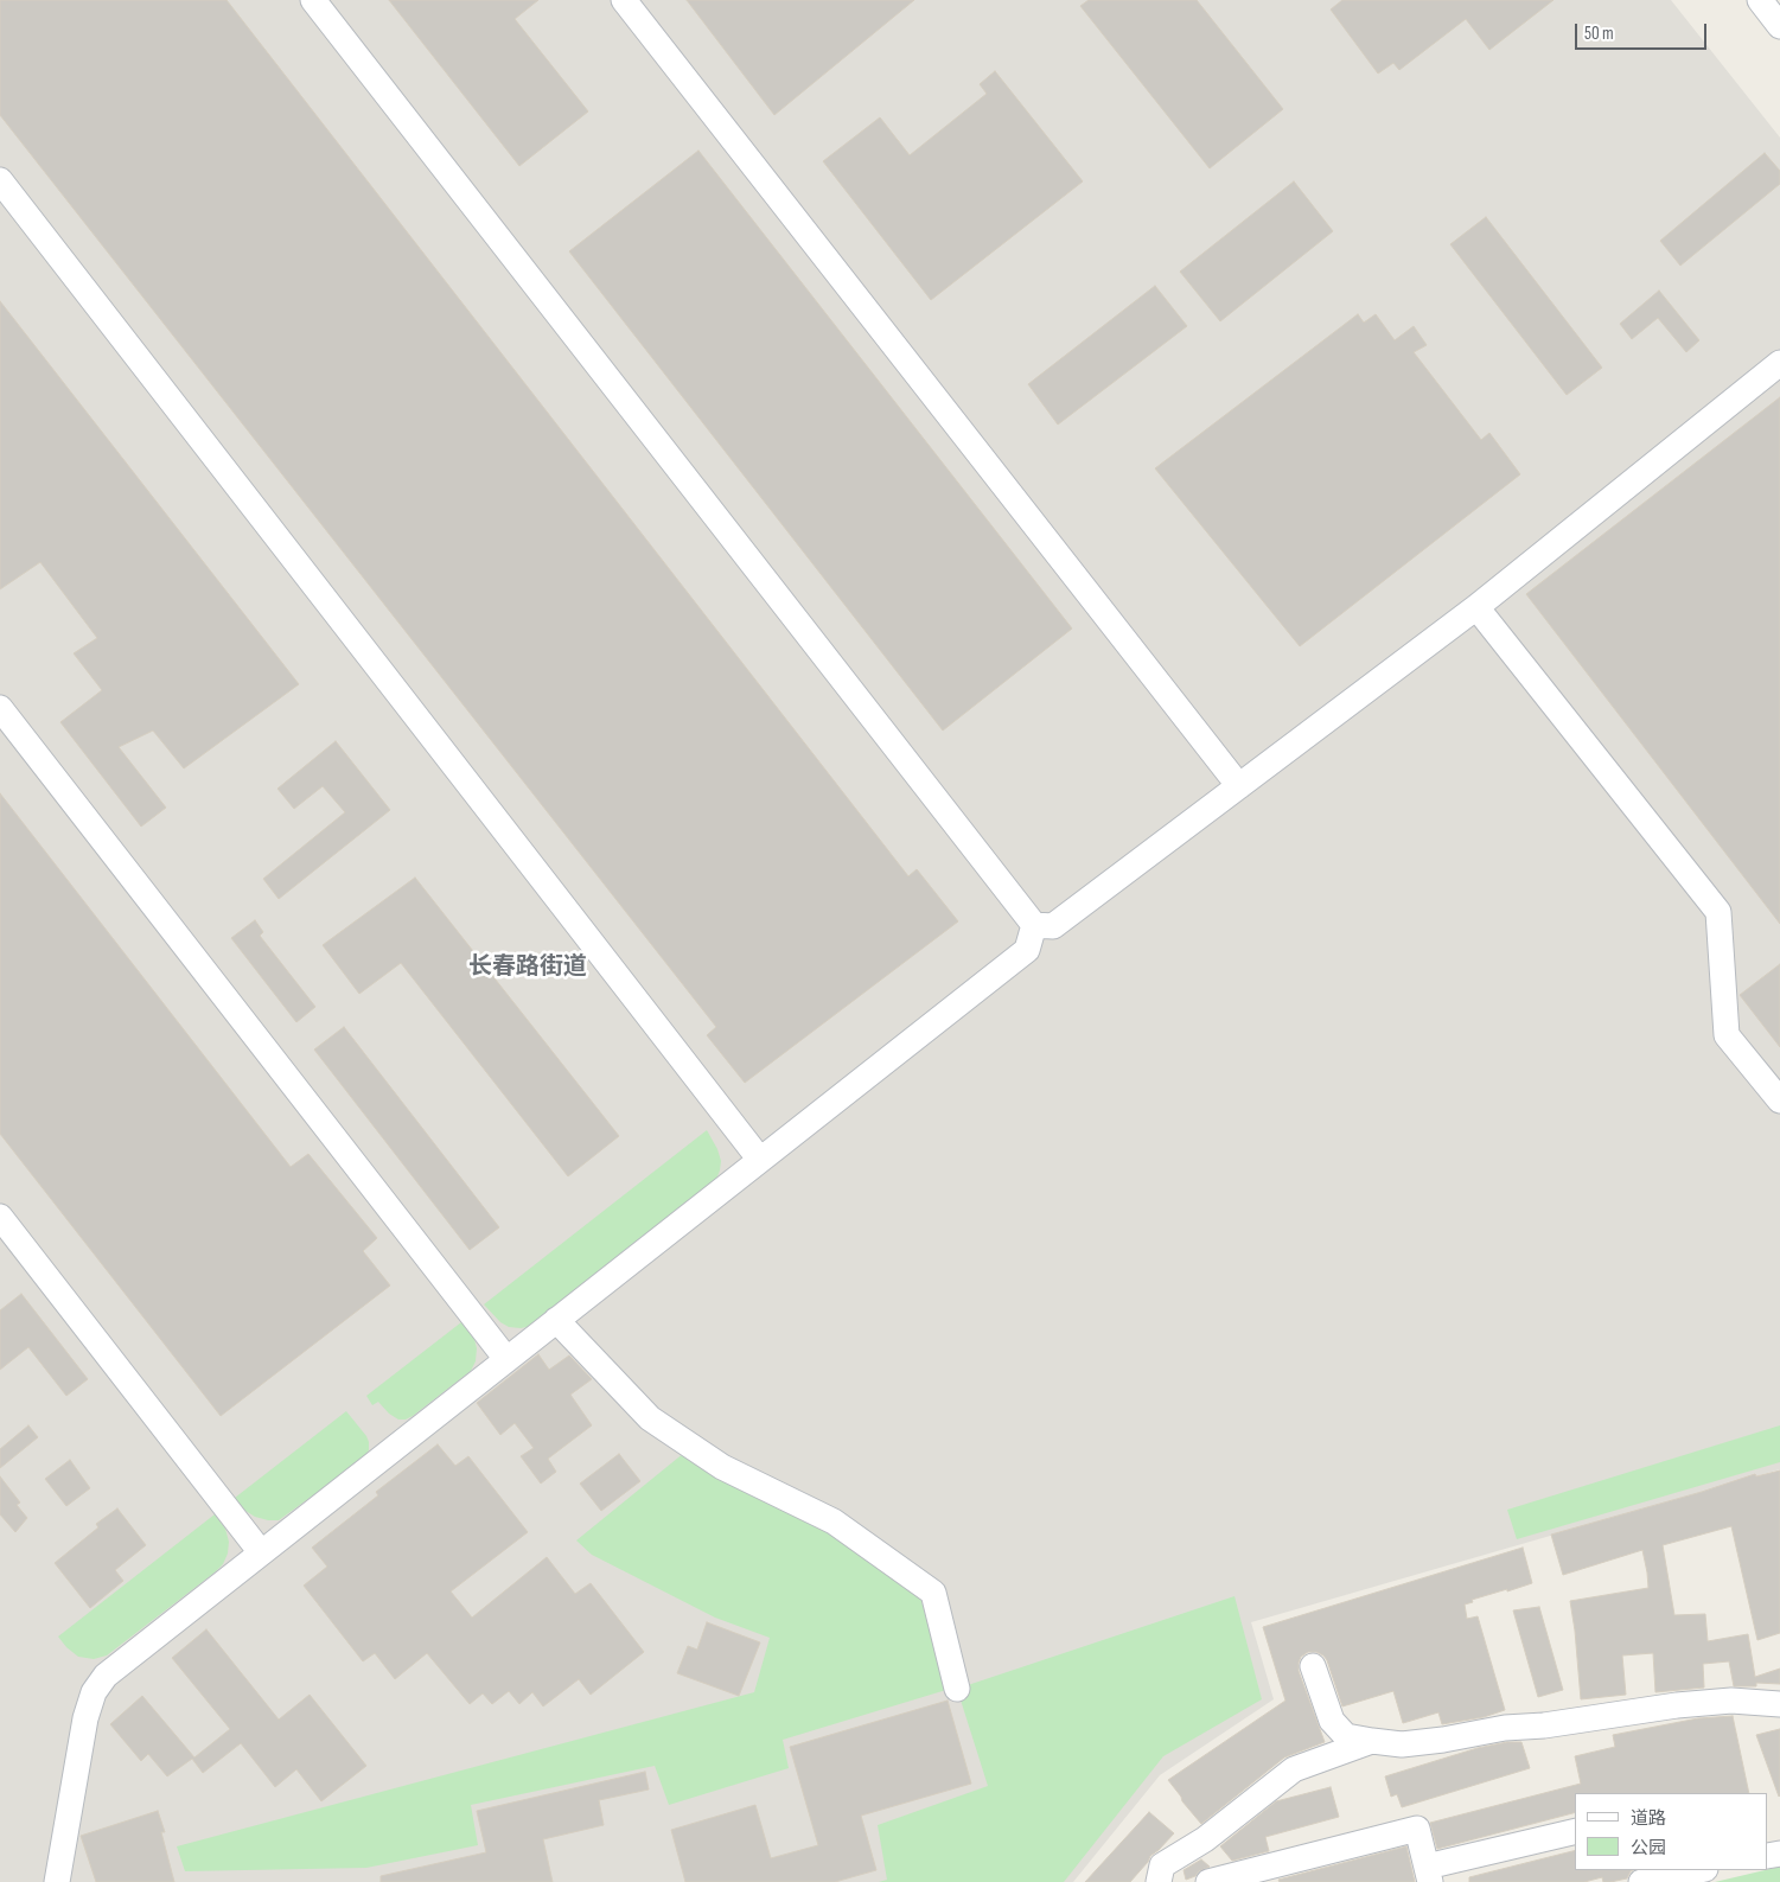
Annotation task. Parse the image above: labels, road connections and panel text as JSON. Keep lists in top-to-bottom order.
{
  "districts": ["长春路街道"],
  "legend": ["道路", "公园"],
  "scale_bar": "50 m"
}
